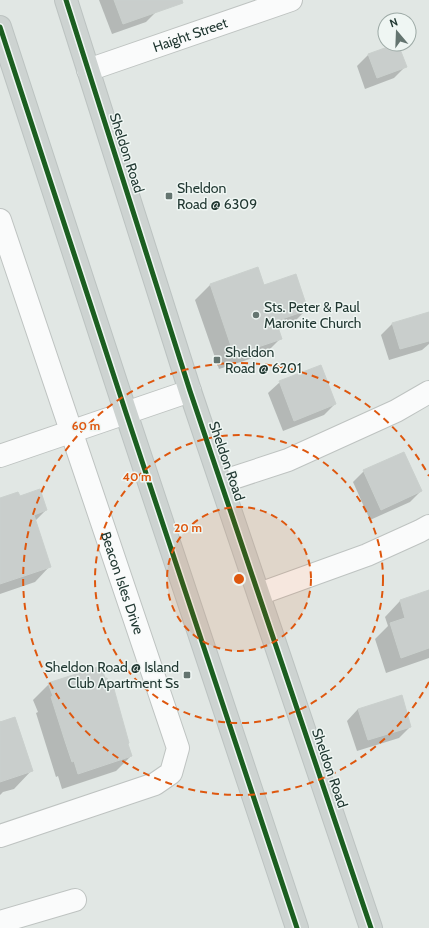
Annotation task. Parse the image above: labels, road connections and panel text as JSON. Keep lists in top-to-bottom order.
{
  "streets": {
    "main road": ["Sheldon Road"],
    "street": ["Haight Street", "Beacon Isles Drive"]
  },
  "crossings": [
    ["Haight Street", "Sheldon Road"]
  ],
  "places": {
    "transit": ["Sheldon Road @ 6309", "Sheldon Road @ 6201", "Sheldon Road @ Island Club Apartment Ss"],
    "other": ["Sts. Peter & Paul Maronite Church"]
  },
  "north": "top",
  "rings": ["60 m", "40 m", "20 m"]
}
